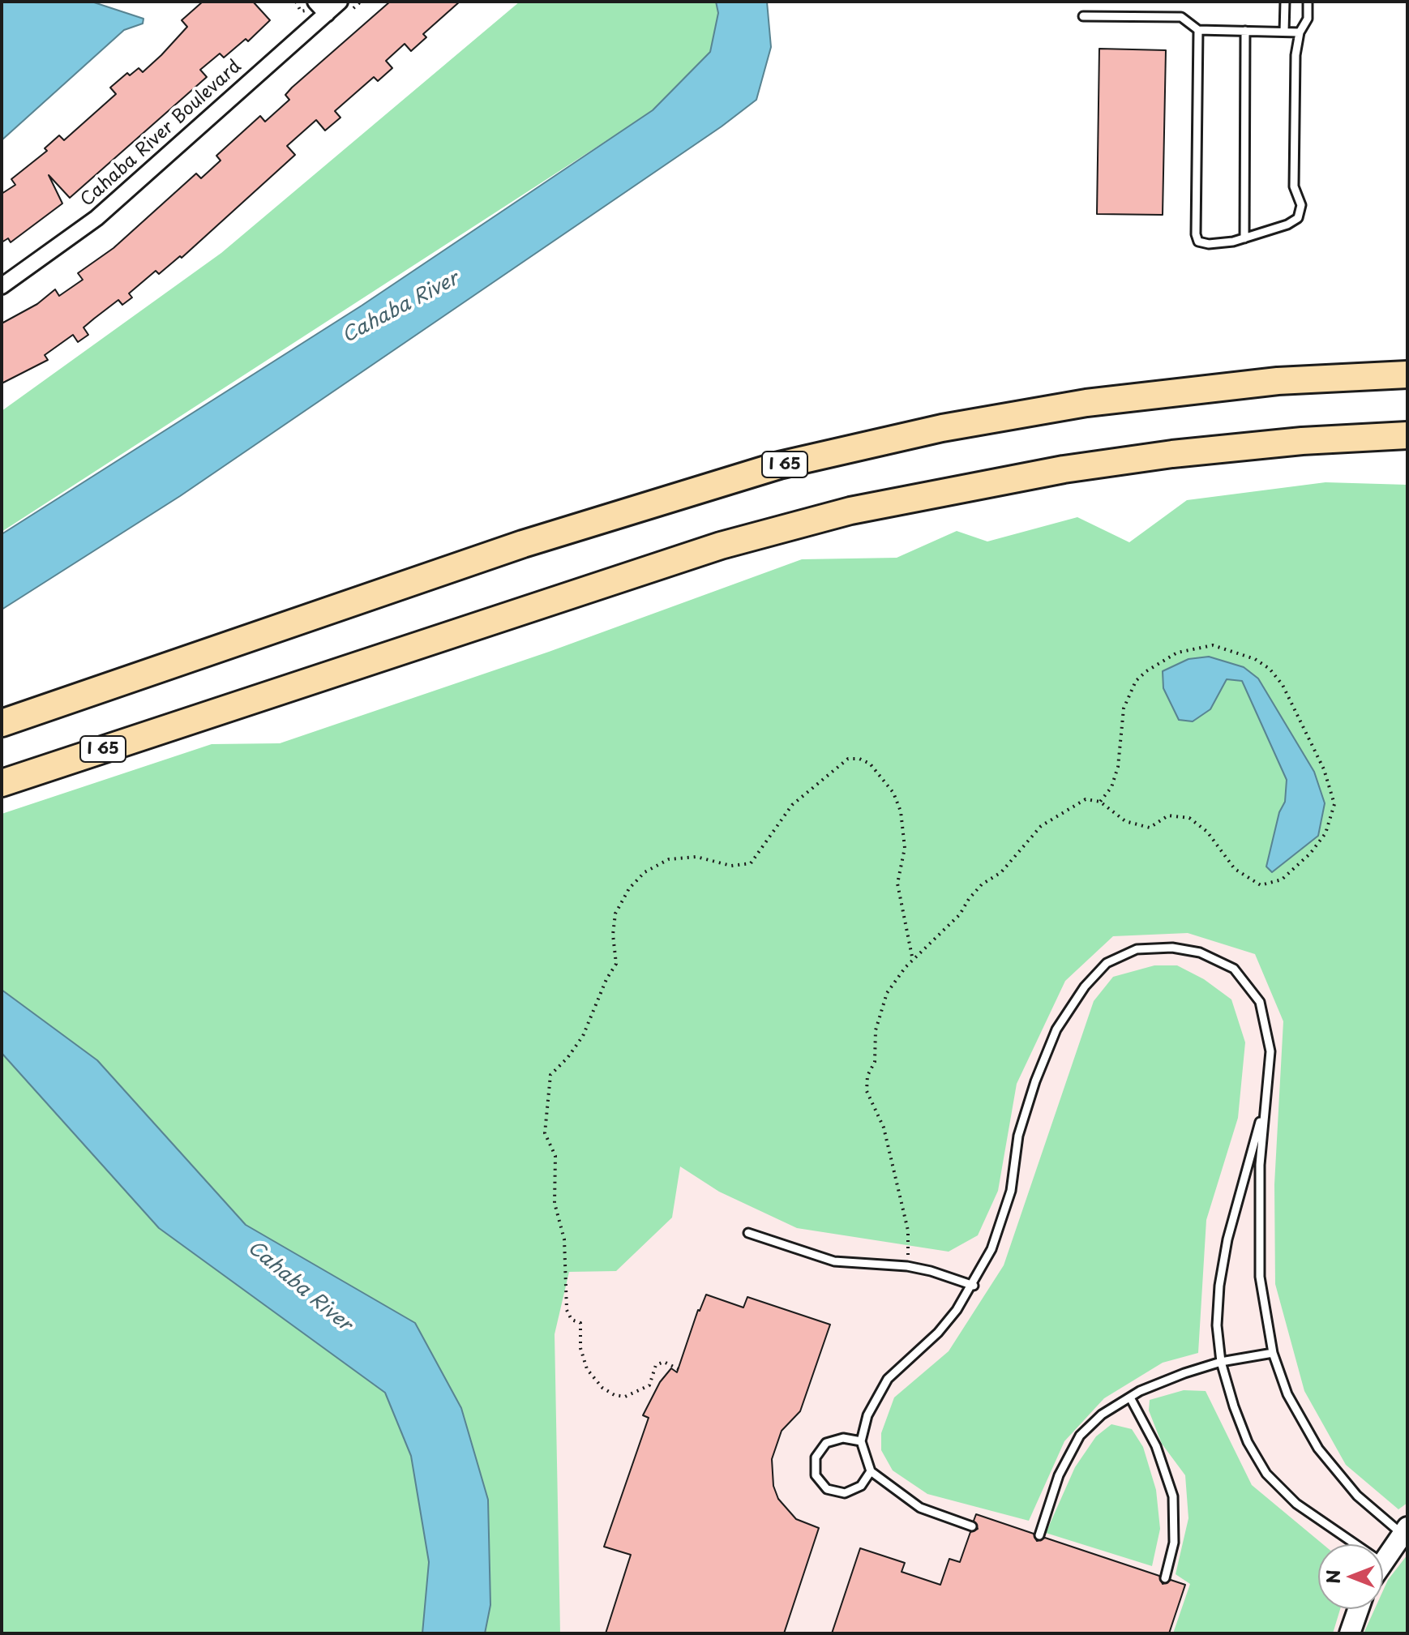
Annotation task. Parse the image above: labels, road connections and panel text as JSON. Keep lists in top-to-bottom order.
{
  "streets": {
    "highway": ["I 65"],
    "street": ["Cahaba River Boulevard"]
  },
  "water": ["Cahaba River"],
  "north": "left"
}
